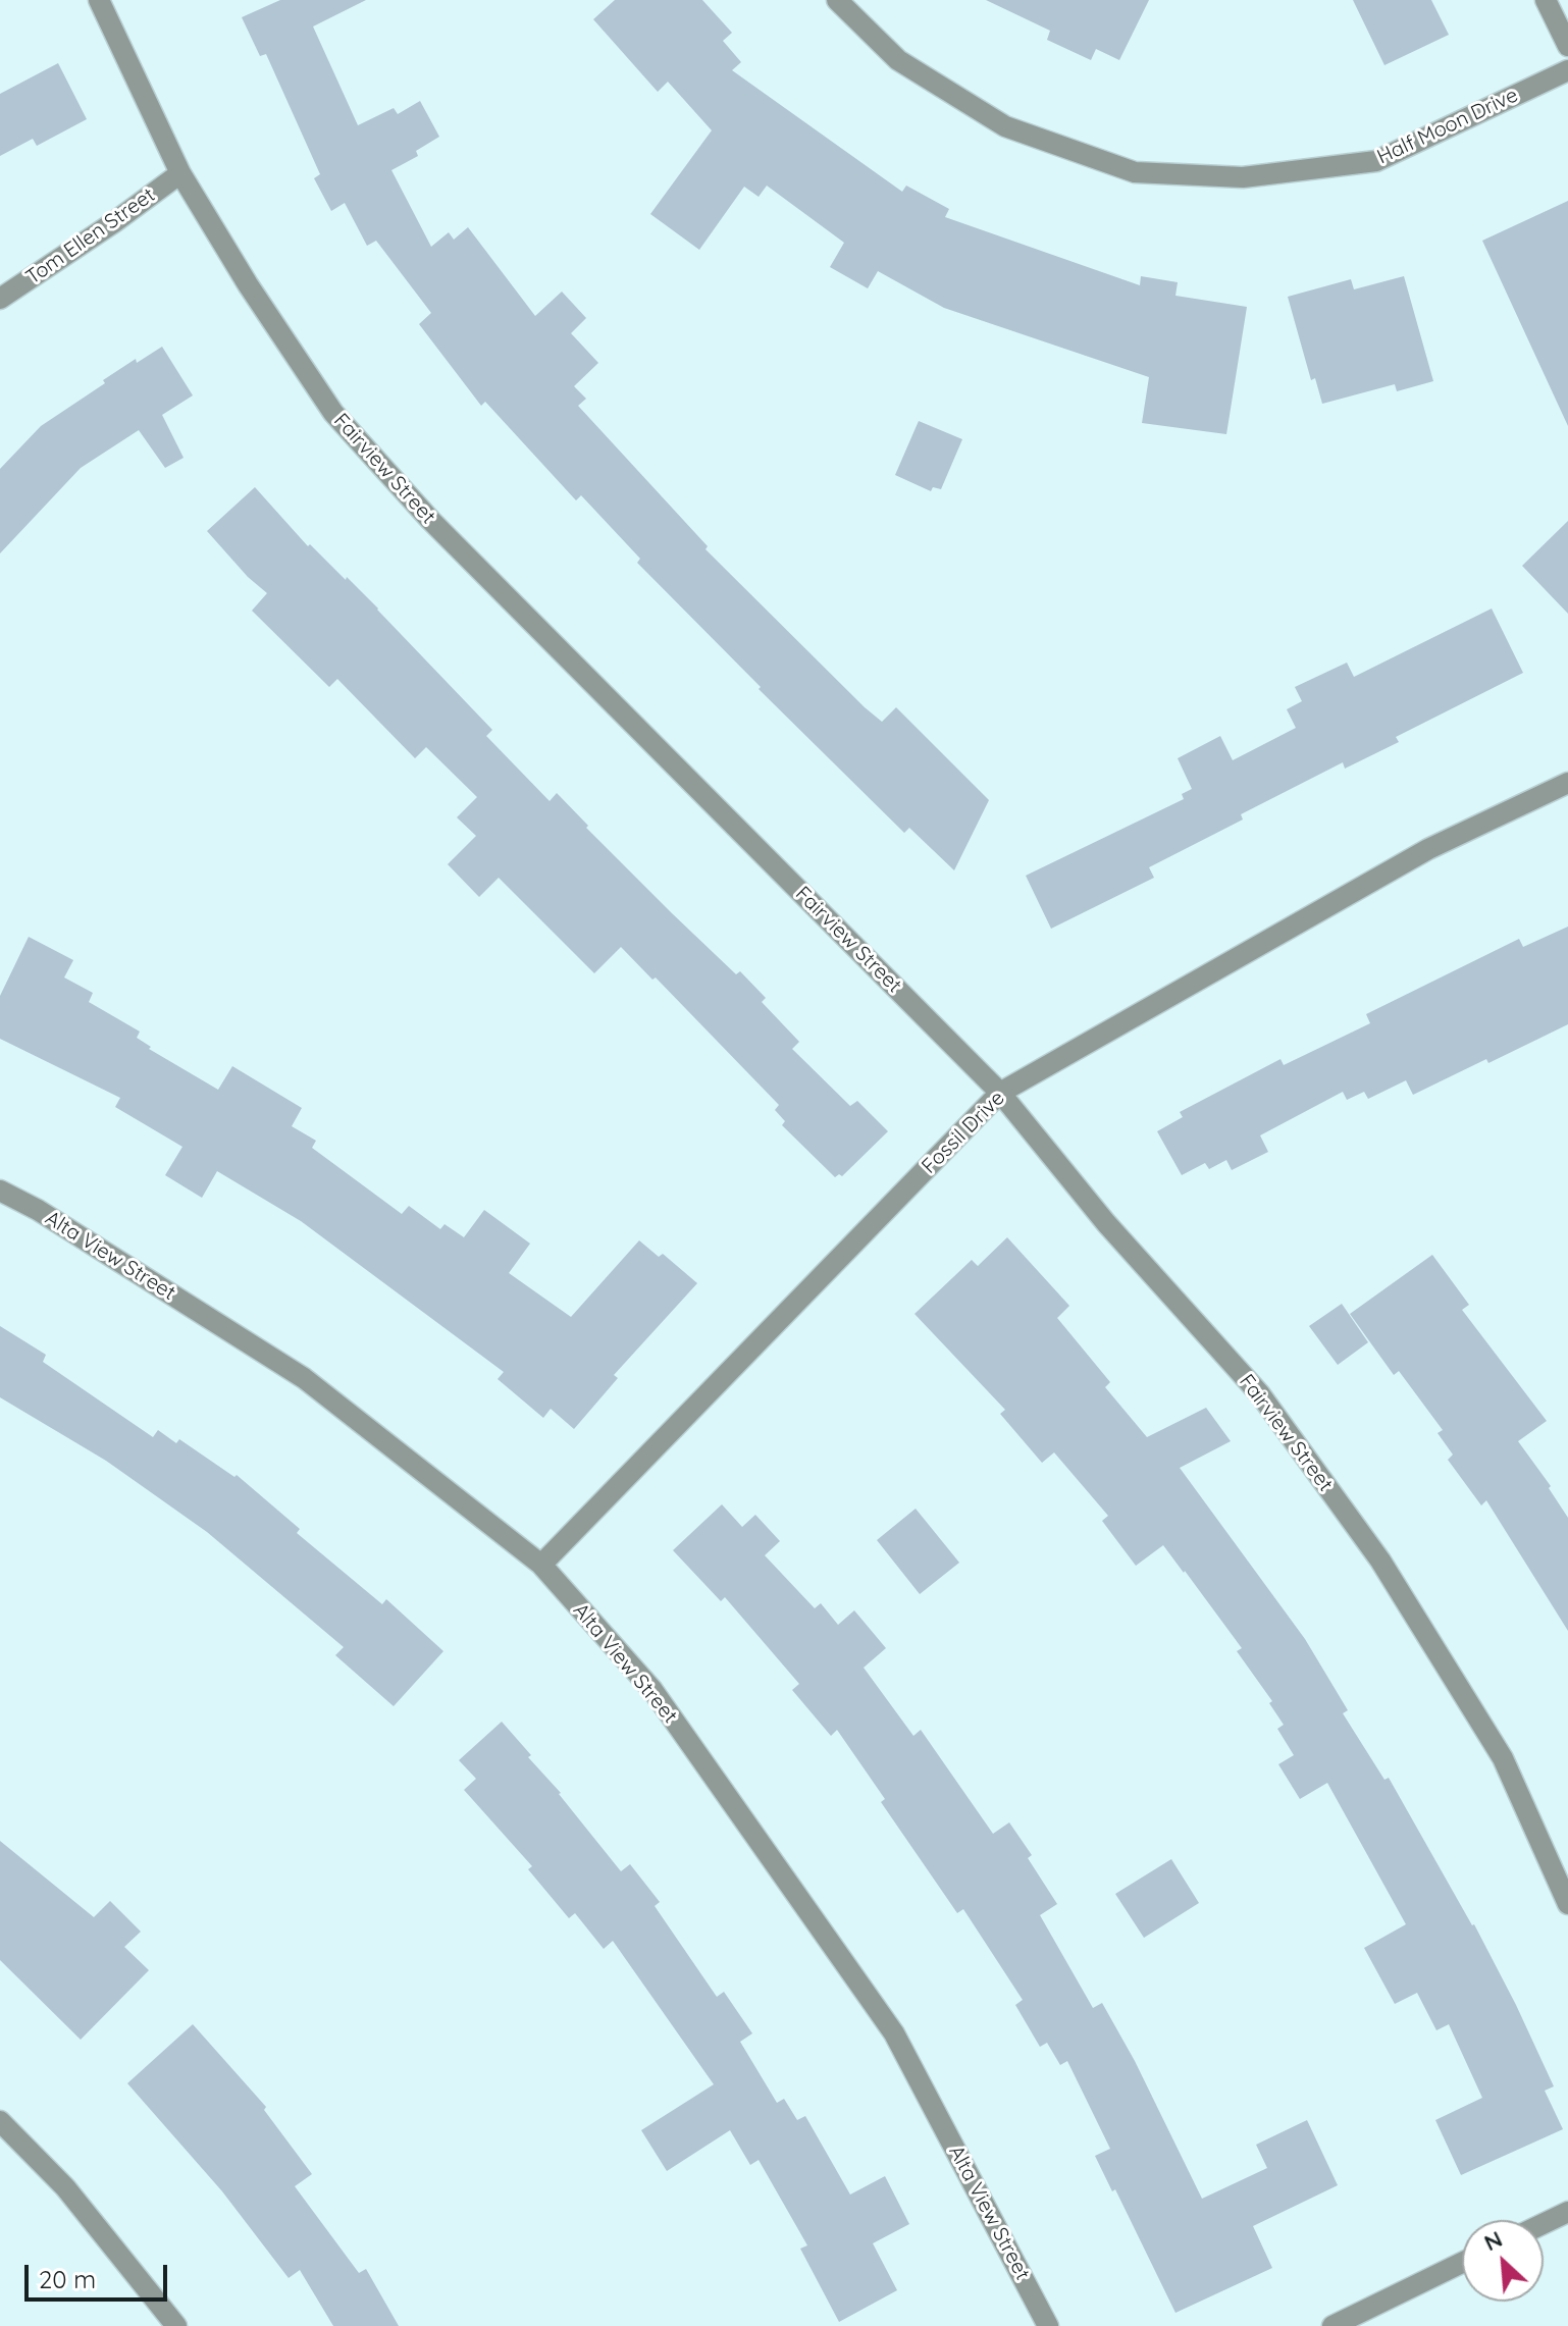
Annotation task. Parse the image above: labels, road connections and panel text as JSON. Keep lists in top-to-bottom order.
{
  "streets": {
    "street": [
      "Half Moon Drive",
      "Tom Ellen Street",
      "Fairview Street",
      "Fossil Drive",
      "Alta View Street"
    ]
  },
  "crossings": [
    ["Tom Ellen Street", "Fairview Street"],
    ["Fairview Street", "Fossil Drive"],
    ["Fossil Drive", "Alta View Street"]
  ],
  "scale_bar": "20 m",
  "north": "top left"
}
